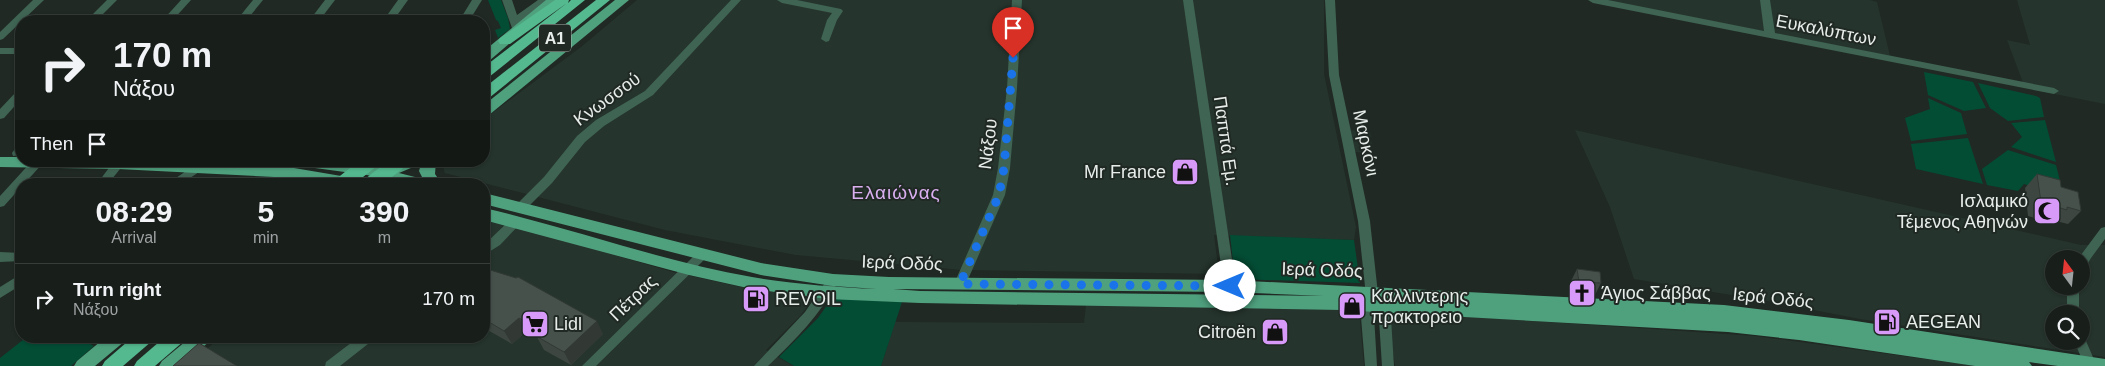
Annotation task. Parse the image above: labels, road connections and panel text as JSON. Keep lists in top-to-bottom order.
{
  "streets": {
    "highway": ["Α1"],
    "main road": ["Ιερά Οδός"],
    "street": [
      "Ευκαλύπτων",
      "Κνωσσού",
      "Παππά Εμ.",
      "Μαρκόνι",
      "Νάξου",
      "Πέτρας"
    ]
  },
  "crossings": [
    ["Κνωσσού", "Ιερά Οδός"],
    ["Παππά Εμ.", "Ιερά Οδός"],
    ["Μαρκόνι", "Ιερά Οδός"],
    ["Νάξου", "Ιερά Οδός"],
    ["Ιερά Οδός", "Πέτρας"]
  ],
  "districts": ["Ελαιώνας"],
  "places": {
    "shop": ["Mr France", "Καλλιντερης πρακτορειο", "Citroën"],
    "mosque": ["Ισλαμικό Τέμενος Αθηνών"],
    "church": ["Άγιος Σάββας"],
    "fuel station": ["REVOIL", "AEGEAN"],
    "supermarket": ["Lidl"]
  },
  "north": "top",
  "page": {
    "turn": ["170 m", "Νάξου"],
    "then": "Then",
    "eta": [
      "08:29",
      "Arrival",
      "5",
      "min",
      "390",
      "m"
    ],
    "list": [
      {
        "name": "Turn right",
        "note": "Νάξου",
        "value": "170 m"
      }
    ]
  }
}
